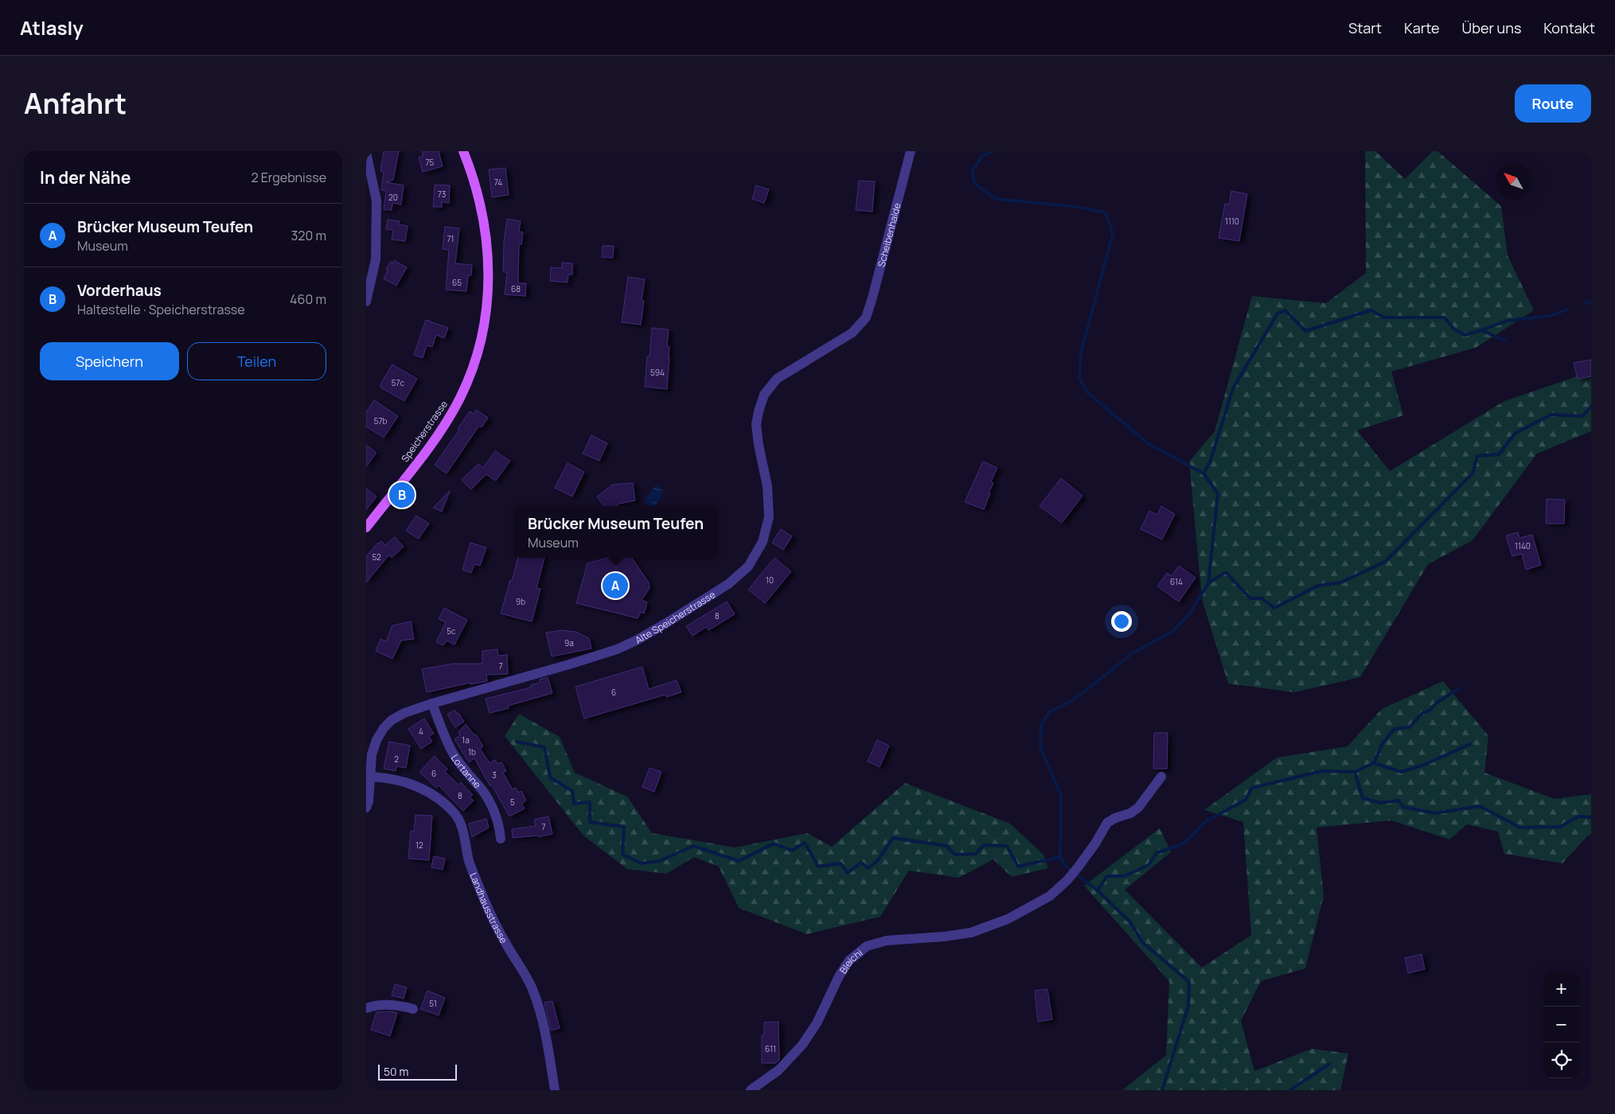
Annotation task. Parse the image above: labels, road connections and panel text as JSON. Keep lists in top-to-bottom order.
{
  "streets": {
    "main road": ["Speicherstrasse"],
    "street": [
      "Scheibenhalde",
      "Alte Speicherstrasse",
      "Lortanne",
      "Landhausstrasse",
      "Bleichi"
    ]
  },
  "crossings": [
    ["Scheibenhalde", "Alte Speicherstrasse"],
    ["Alte Speicherstrasse", "Lortanne"],
    ["Alte Speicherstrasse", "Landhausstrasse"]
  ],
  "house_numbers": [
    "75",
    "74",
    "73",
    "20",
    "1110",
    "71",
    "65",
    "68",
    "594",
    "57c",
    "57b",
    "1140",
    "52",
    "10",
    "614",
    "9b",
    "8",
    "5c",
    "9a",
    "7",
    "6",
    "4",
    "1a",
    "1b",
    "2",
    "6",
    "3",
    "8",
    "5",
    "7",
    "12",
    "51",
    "611"
  ],
  "scale_bar": "50 m",
  "north": "top left",
  "page": {
    "header": "Atlasly",
    "nav": [
      "Start",
      "Karte",
      "Über uns",
      "Kontakt"
    ],
    "title": "Anfahrt",
    "buttons": [
      "Route",
      ["Speichern", "Teilen"]
    ],
    "heading": ["In der Nähe", "2 Ergebnisse"],
    "list": [
      {
        "mark": "A",
        "name": "Brücker Museum Teufen",
        "note": "Museum",
        "value": "320 m"
      },
      {
        "mark": "B",
        "name": "Vorderhaus",
        "note": "Haltestelle · Speicherstrasse",
        "value": "460 m"
      }
    ],
    "pins": ["B", "A"],
    "popup": ["Brücker Museum Teufen", "Museum"],
    "map_buttons": ["+", "−"],
    "scale": "50 m"
  }
}
